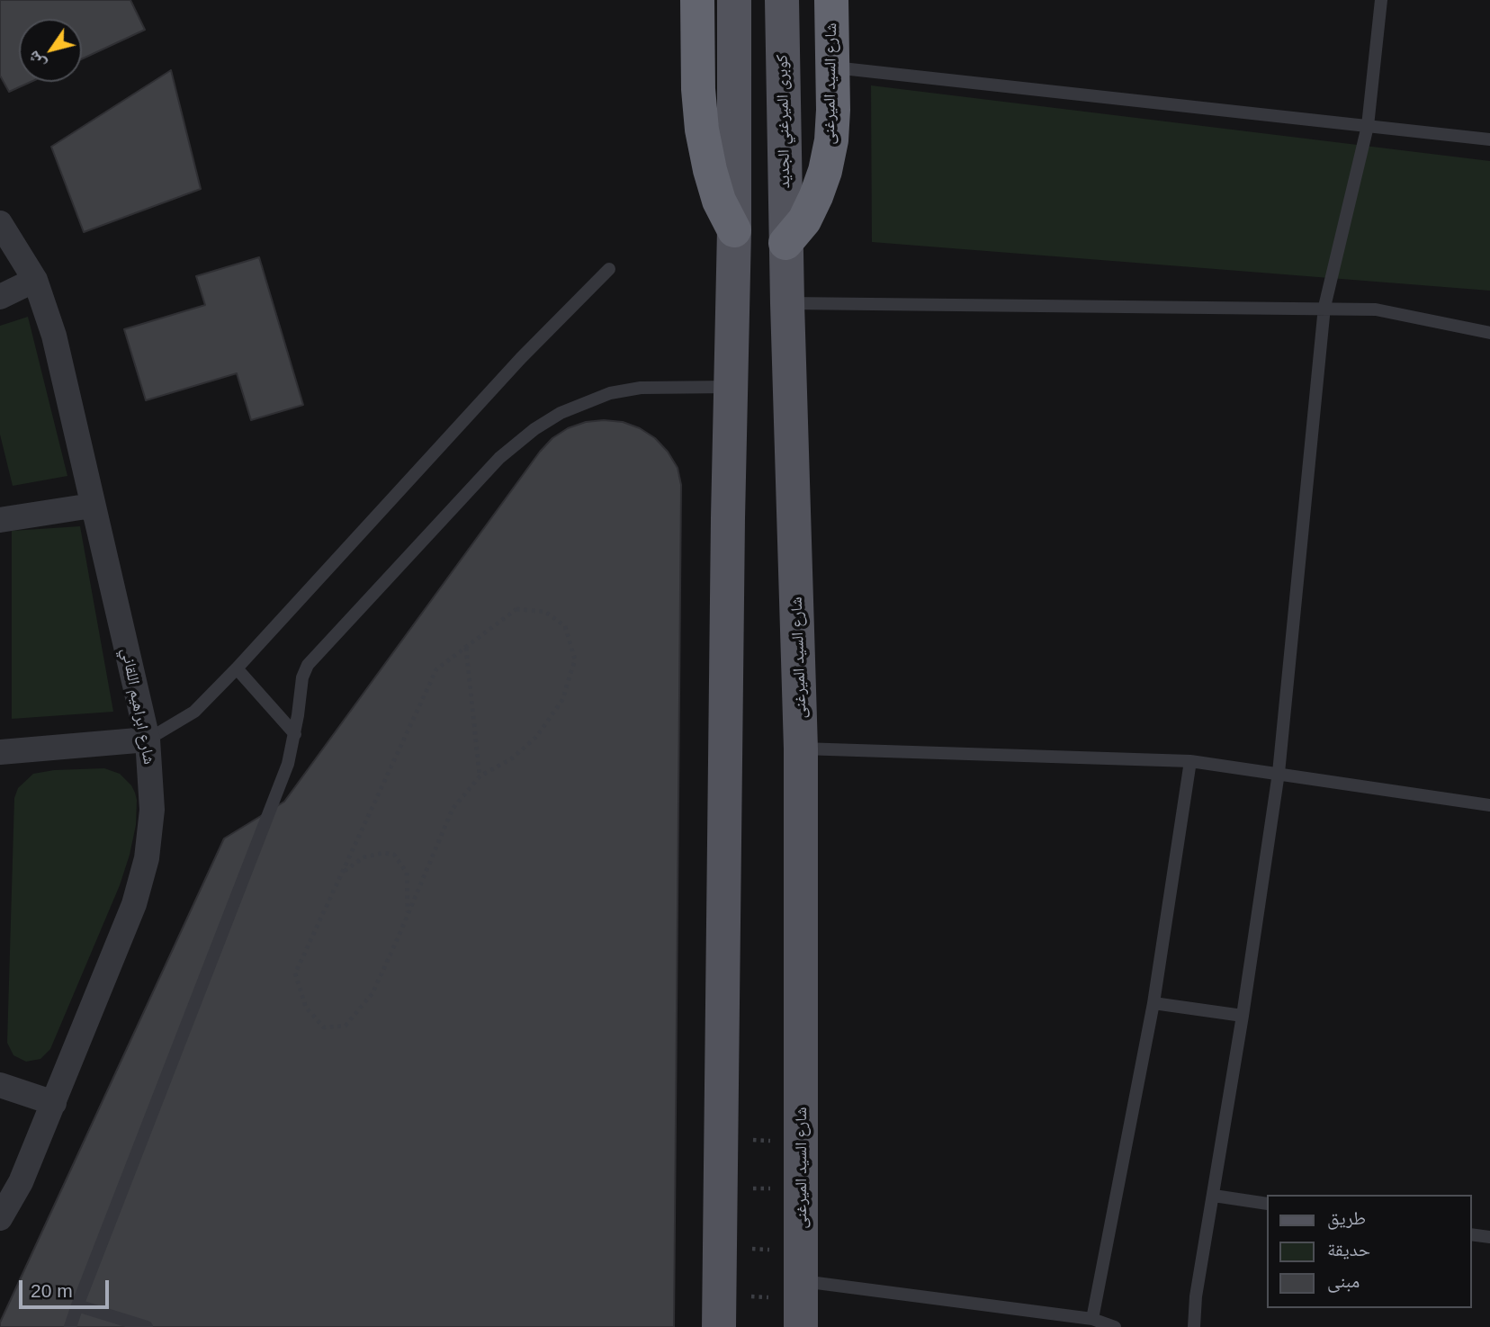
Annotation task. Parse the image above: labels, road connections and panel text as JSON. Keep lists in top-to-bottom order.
{
  "streets": {
    "highway": ["شارع السيد الميرغنى"],
    "main road": ["كوبرى الميرغني الجديد"],
    "street": ["شارع ابراهيم اللقاني"]
  },
  "crossings": [
    ["شارع السيد الميرغنى", "كوبرى الميرغني الجديد"]
  ],
  "legend": ["طريق", "حديقة", "مبنى"],
  "scale_bar": "20 m",
  "north": "bottom left"
}
